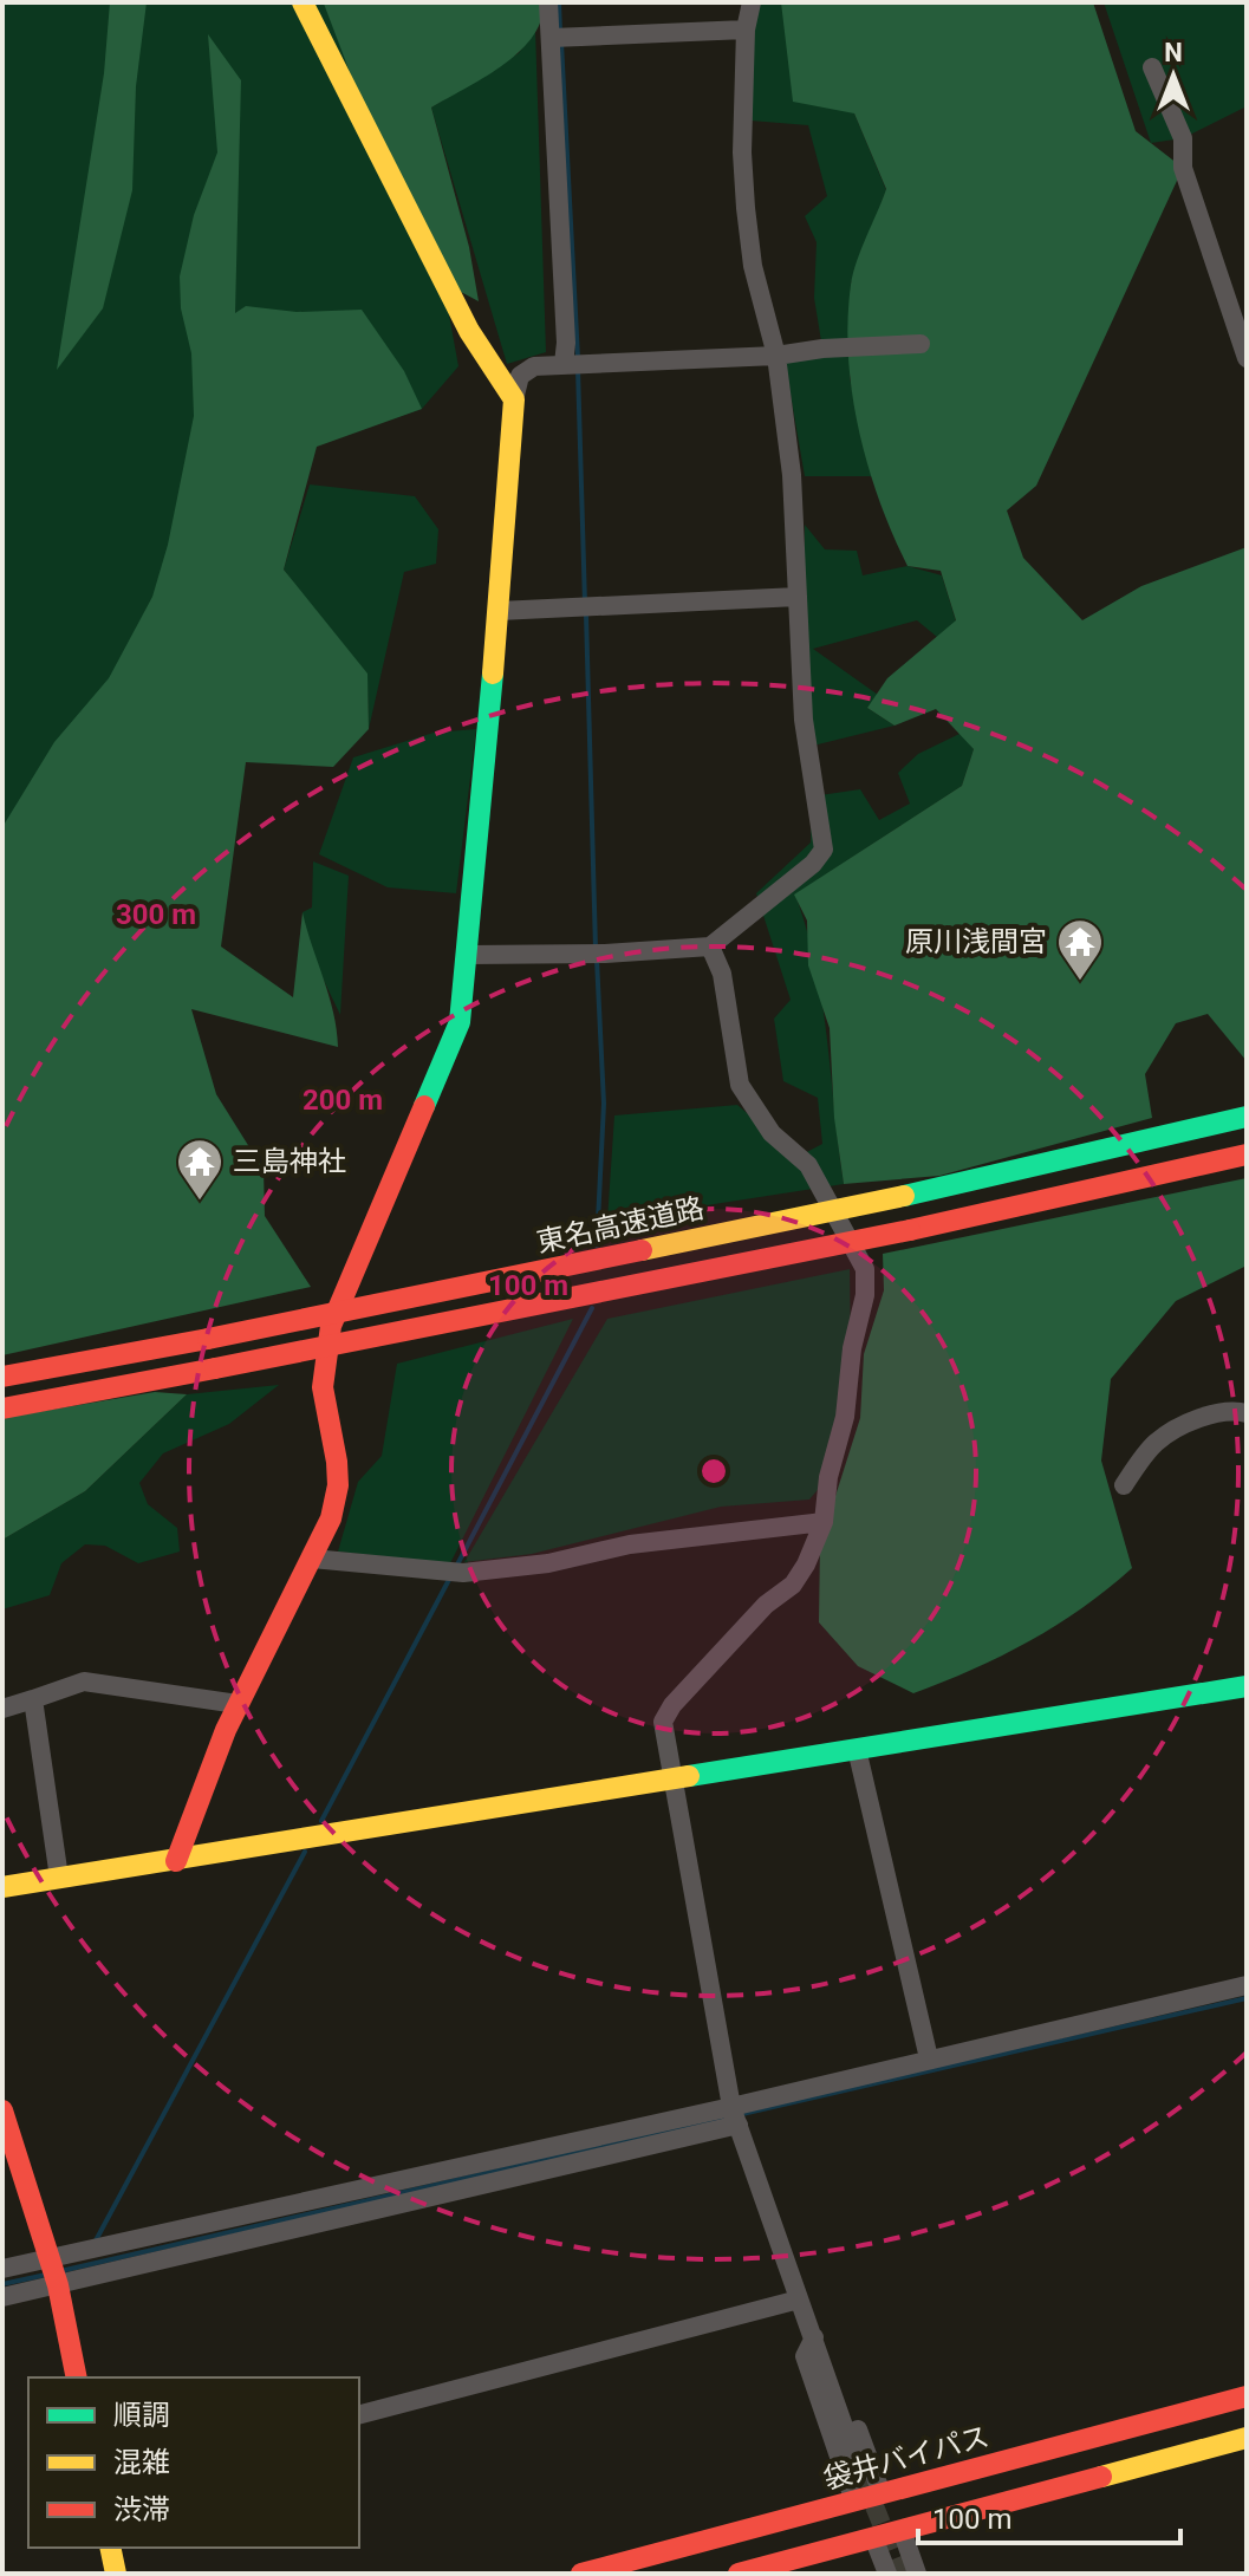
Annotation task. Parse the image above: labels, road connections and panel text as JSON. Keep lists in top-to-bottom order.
{
  "streets": {
    "main road": ["東名高速道路", "袋井バイパス"]
  },
  "places": {
    "temple": ["原川浅間宮", "三島神社"]
  },
  "legend": ["順調", "混雑", "渋滞"],
  "scale_bar": "100 m",
  "north": "top",
  "rings": ["300 m", "200 m", "100 m"]
}
